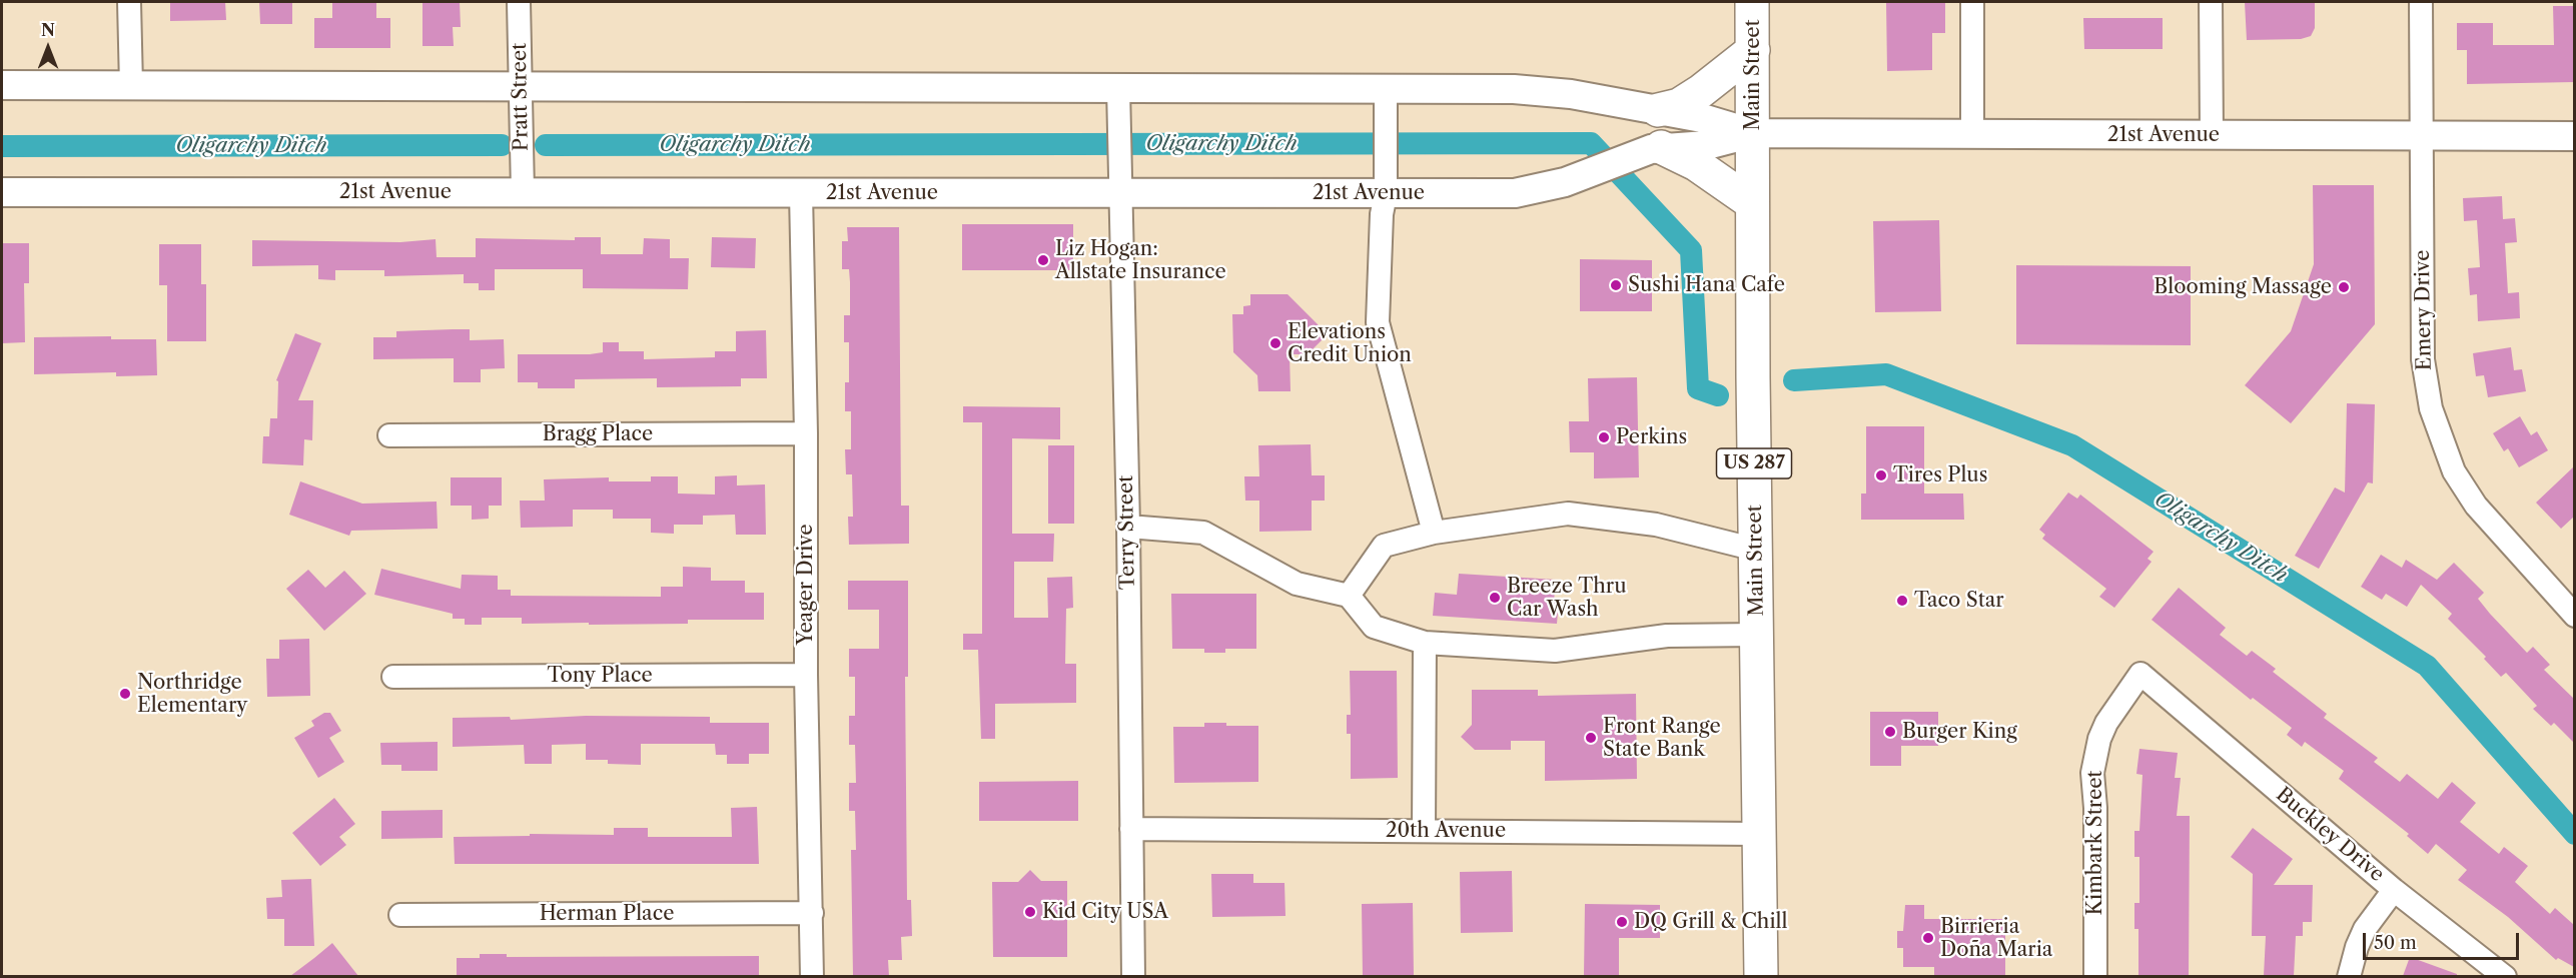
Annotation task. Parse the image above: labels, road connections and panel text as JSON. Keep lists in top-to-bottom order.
{
  "streets": {
    "highway": ["Main Street", "US 287"],
    "street": [
      "Pratt Street",
      "21st Avenue",
      "Emery Drive",
      "Bragg Place",
      "Terry Street",
      "Yeager Drive",
      "Tony Place",
      "20th Avenue",
      "Buckley Drive",
      "Kimbark Street",
      "Herman Place"
    ]
  },
  "crossings": [
    ["Main Street", "21st Avenue"],
    ["Main Street", "20th Avenue"],
    ["Pratt Street", "21st Avenue"],
    ["21st Avenue", "Emery Drive"],
    ["21st Avenue", "Terry Street"],
    ["21st Avenue", "Yeager Drive"],
    ["Bragg Place", "Yeager Drive"],
    ["Terry Street", "20th Avenue"],
    ["Yeager Drive", "Tony Place"],
    ["Yeager Drive", "Herman Place"],
    ["Buckley Drive", "Kimbark Street"]
  ],
  "water": ["Oligarchy Ditch"],
  "places": [
    "Liz Hogan: Allstate Insurance",
    "Sushi Hana Cafe",
    "Blooming Massage",
    "Elevations Credit Union",
    "Perkins",
    "Tires Plus",
    "Breeze Thru Car Wash",
    "Taco Star",
    "Northridge Elementary",
    "Burger King",
    "Front Range State Bank",
    "Kid City USA",
    "DQ Grill & Chill",
    "Birrieria Doña Maria"
  ],
  "scale_bar": "50 m",
  "north": "top"
}
